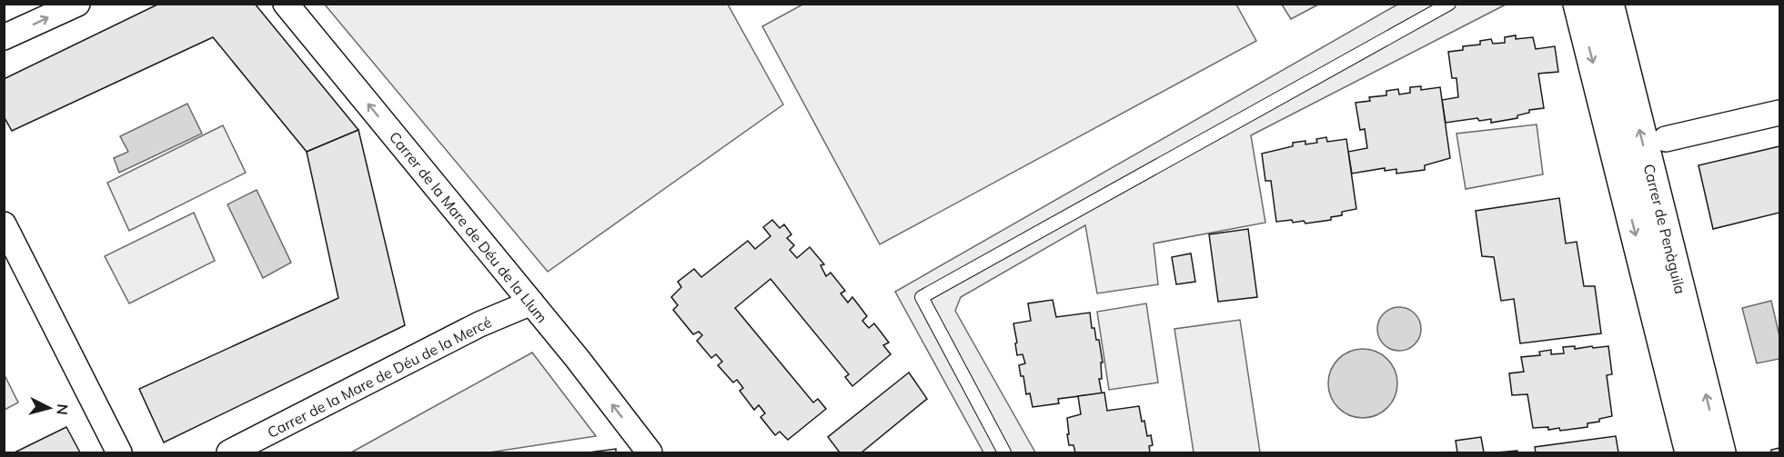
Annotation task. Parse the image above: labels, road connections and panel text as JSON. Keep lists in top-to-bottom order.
{
  "streets": {
    "street": ["Carrer de la Mare de Déu de la Llum", "Carrer de Penàguila", "Carrer de la Mare de Déu de la Mercé"]
  },
  "crossings": [
    ["Carrer de la Mare de Déu de la Llum", "Carrer de la Mare de Déu de la Mercé"]
  ],
  "one_way": ["Carrer de la Mare de Déu de la Llum"],
  "north": "right"
}
